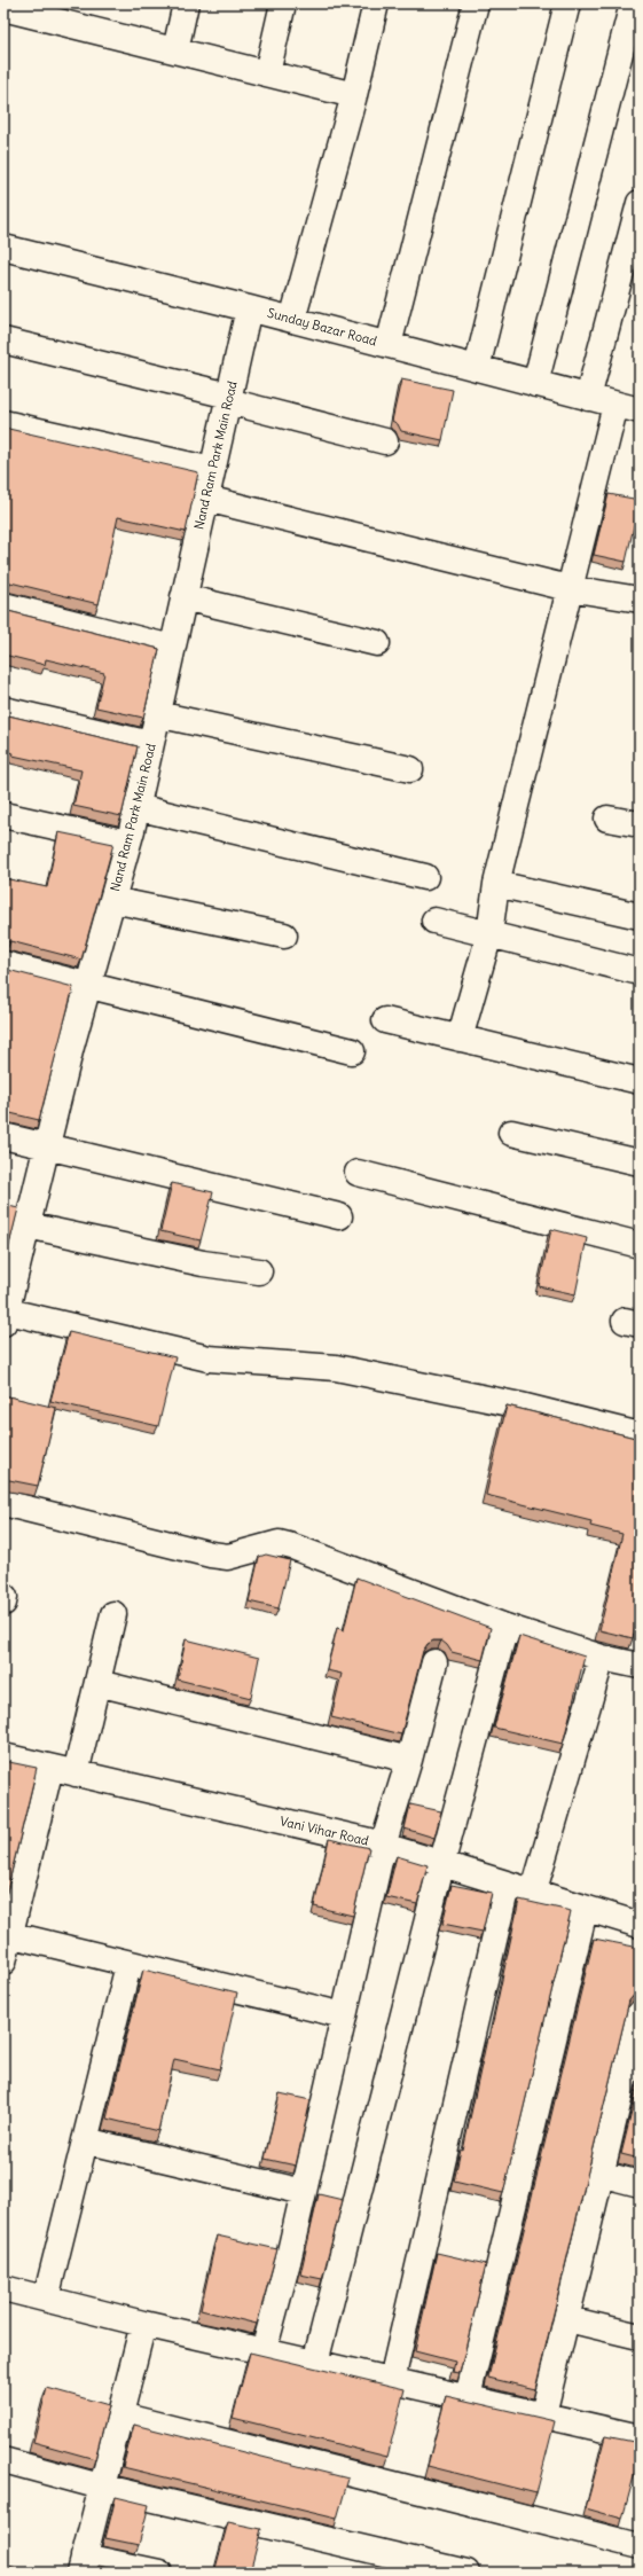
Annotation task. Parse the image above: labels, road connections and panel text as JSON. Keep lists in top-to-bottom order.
{
  "streets": {
    "street": ["Sunday Bazar Road", "Nand Ram Park Main Road", "Vani Vihar Road"]
  },
  "crossings": [
    ["Sunday Bazar Road", "Nand Ram Park Main Road"]
  ]
}
